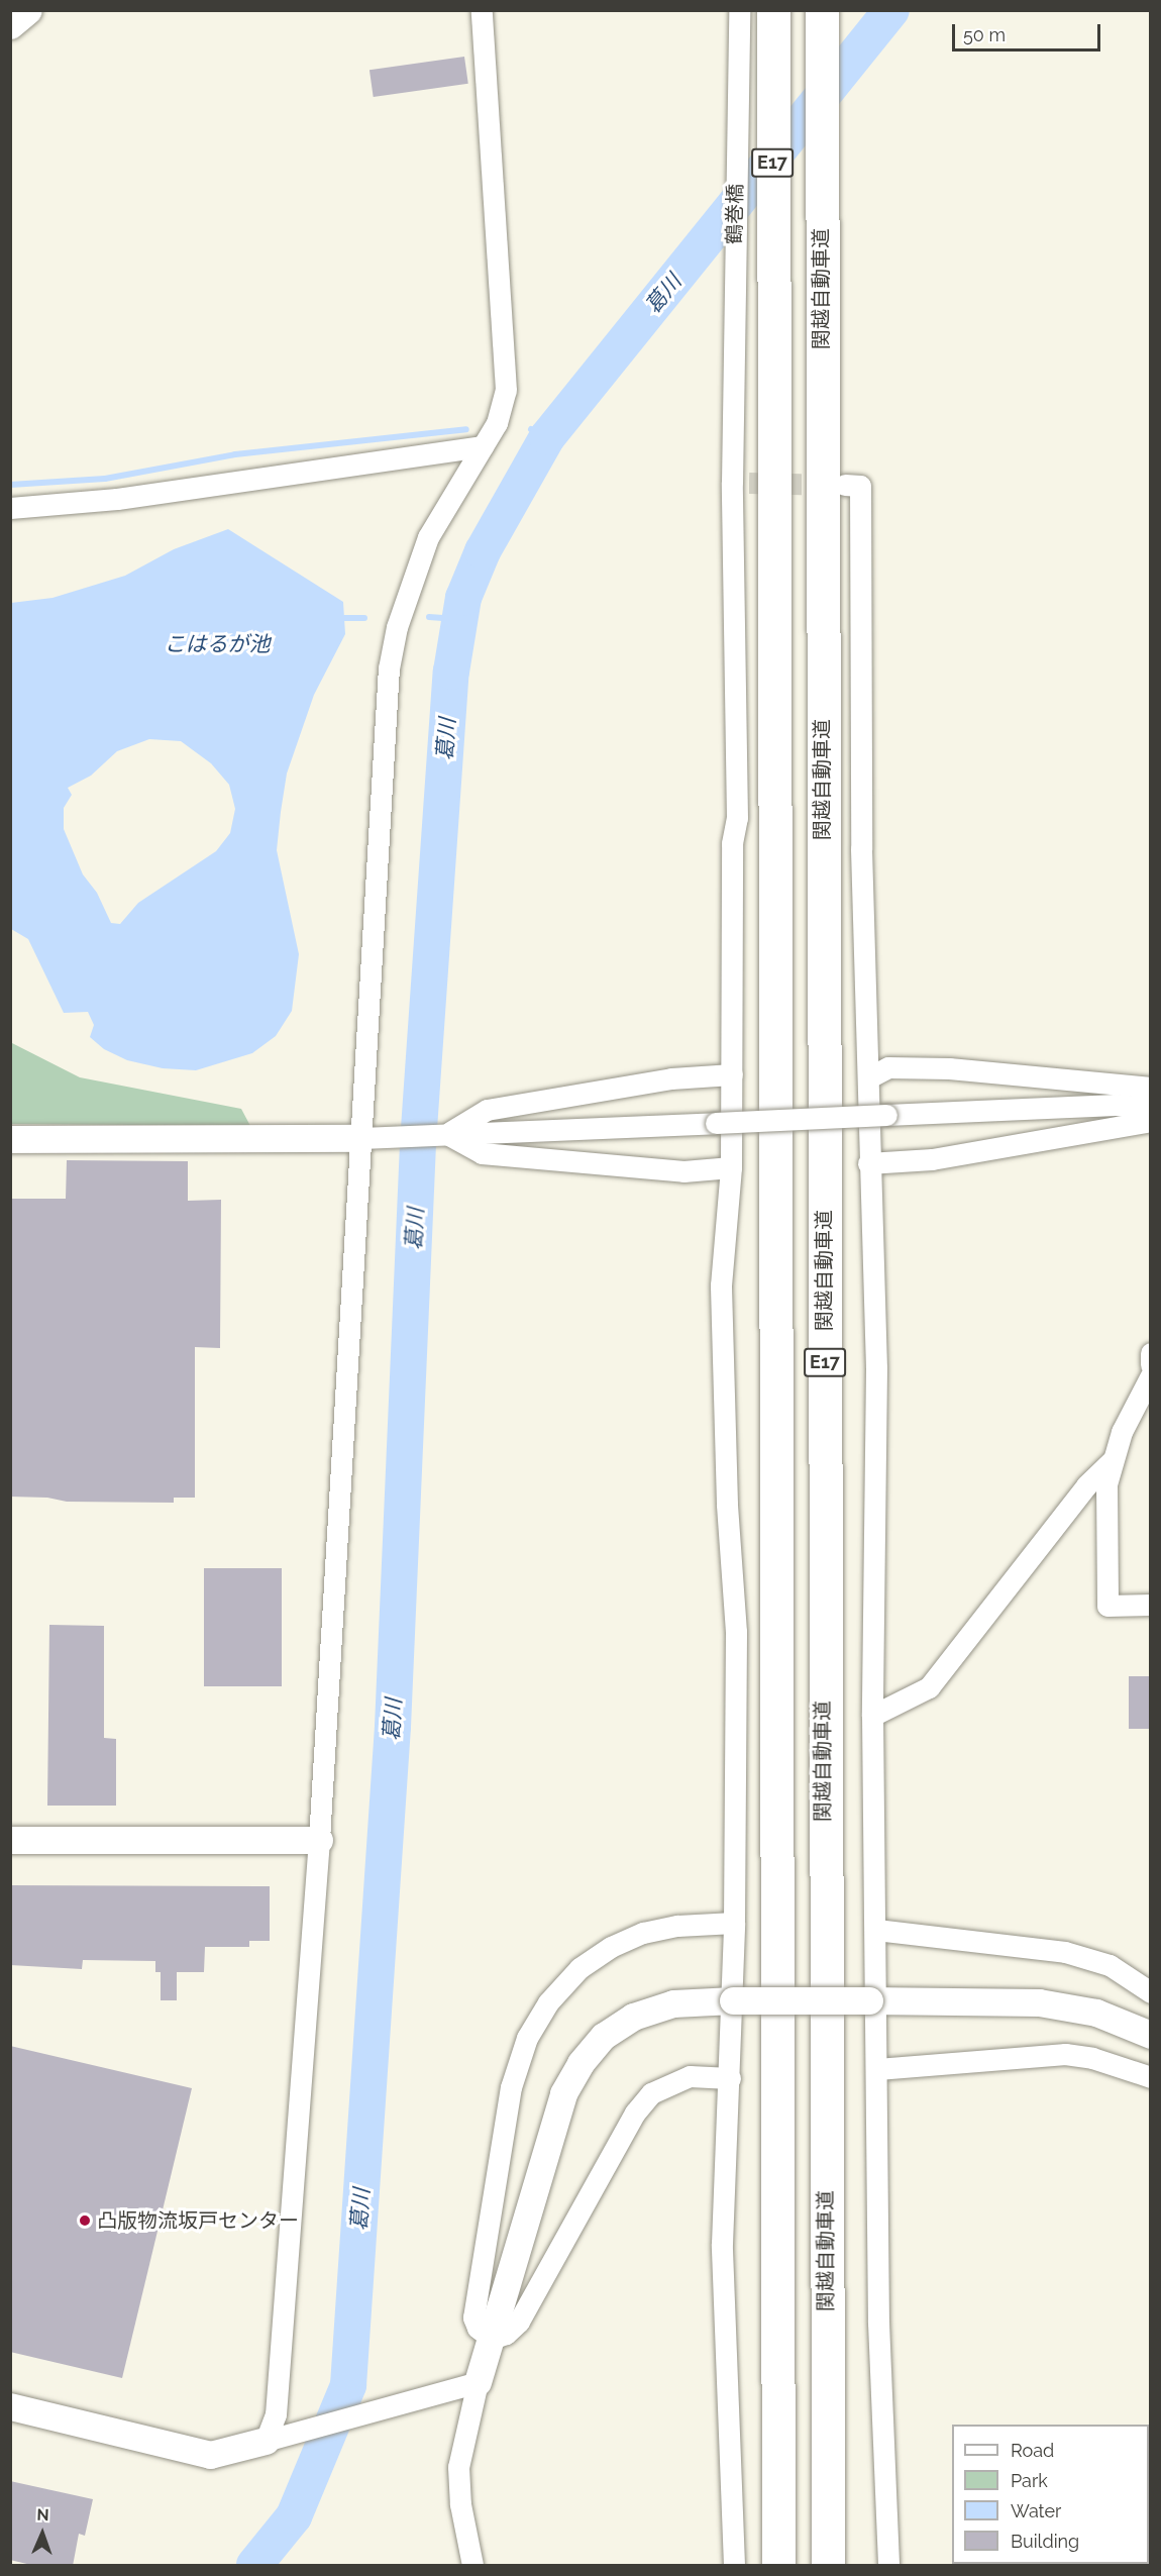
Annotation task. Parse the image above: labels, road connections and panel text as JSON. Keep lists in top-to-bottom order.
{
  "streets": {
    "highway": ["E17", "関越自動車道"],
    "street": ["鶴巻橋"]
  },
  "water": ["葛川", "こはるが池"],
  "places": ["凸版物流坂戸センター"],
  "legend": [
    "Road",
    "Park",
    "Water",
    "Building"
  ],
  "scale_bar": "50 m",
  "north": "top"
}
